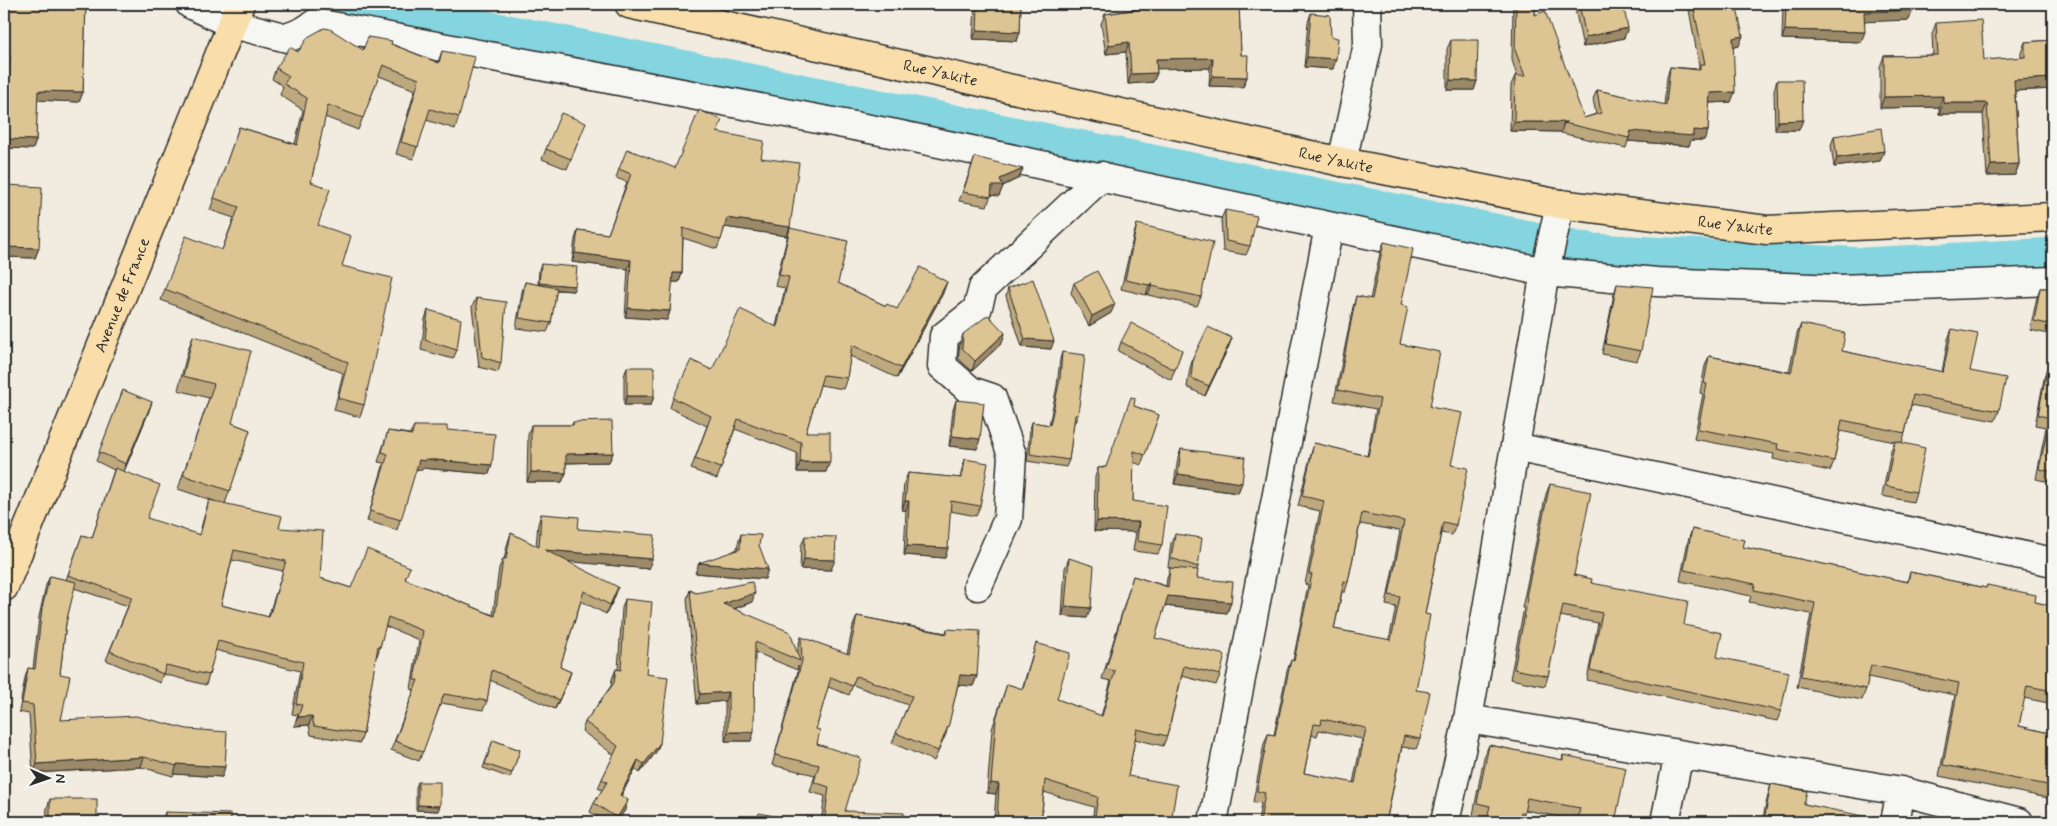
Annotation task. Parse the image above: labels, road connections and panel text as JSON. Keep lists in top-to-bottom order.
{
  "streets": {
    "main road": ["Rue Yakite", "Avenue de France"]
  },
  "north": "right"
}
